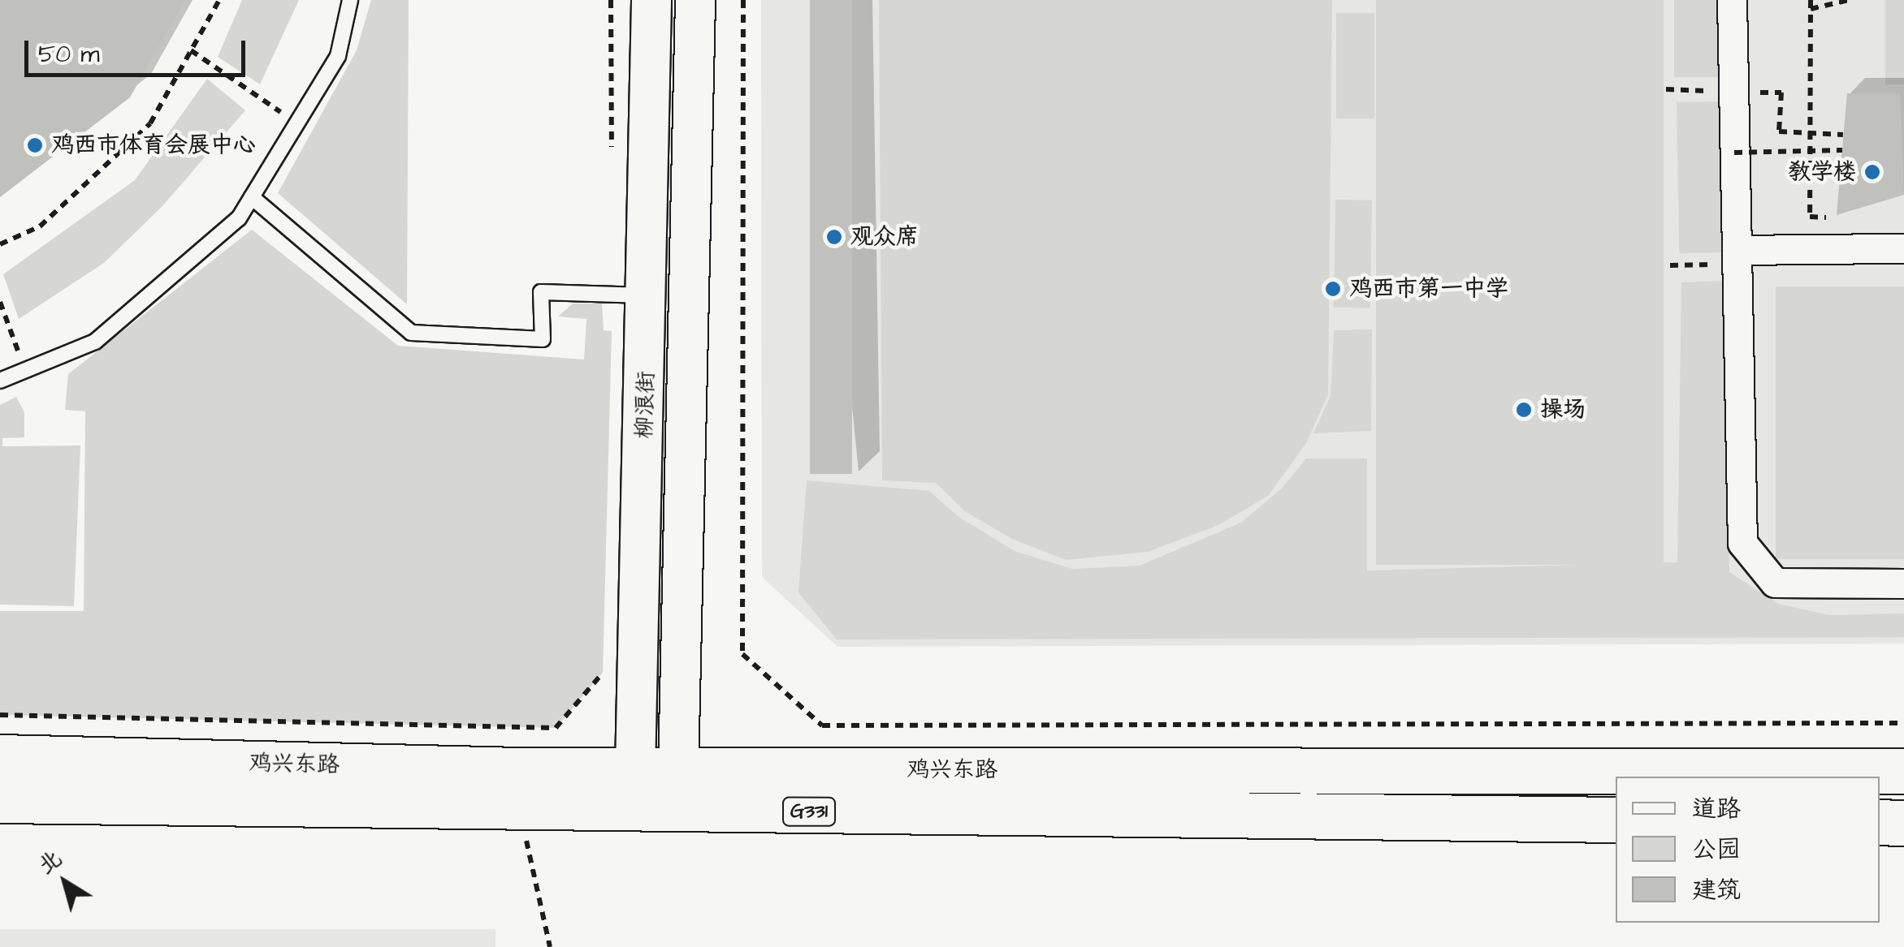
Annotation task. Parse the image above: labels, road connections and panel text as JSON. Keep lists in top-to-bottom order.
{
  "streets": {
    "highway": ["鸡兴东路", "G331"],
    "main road": ["柳浪街"]
  },
  "crossings": [
    ["柳浪街", "鸡兴东路"]
  ],
  "places": [
    "鸡西市体育会展中心",
    "教学楼",
    "观众席",
    "鸡西市第一中学",
    "操场"
  ],
  "legend": ["道路", "公园", "建筑"],
  "scale_bar": "50 m",
  "north": "top left"
}
